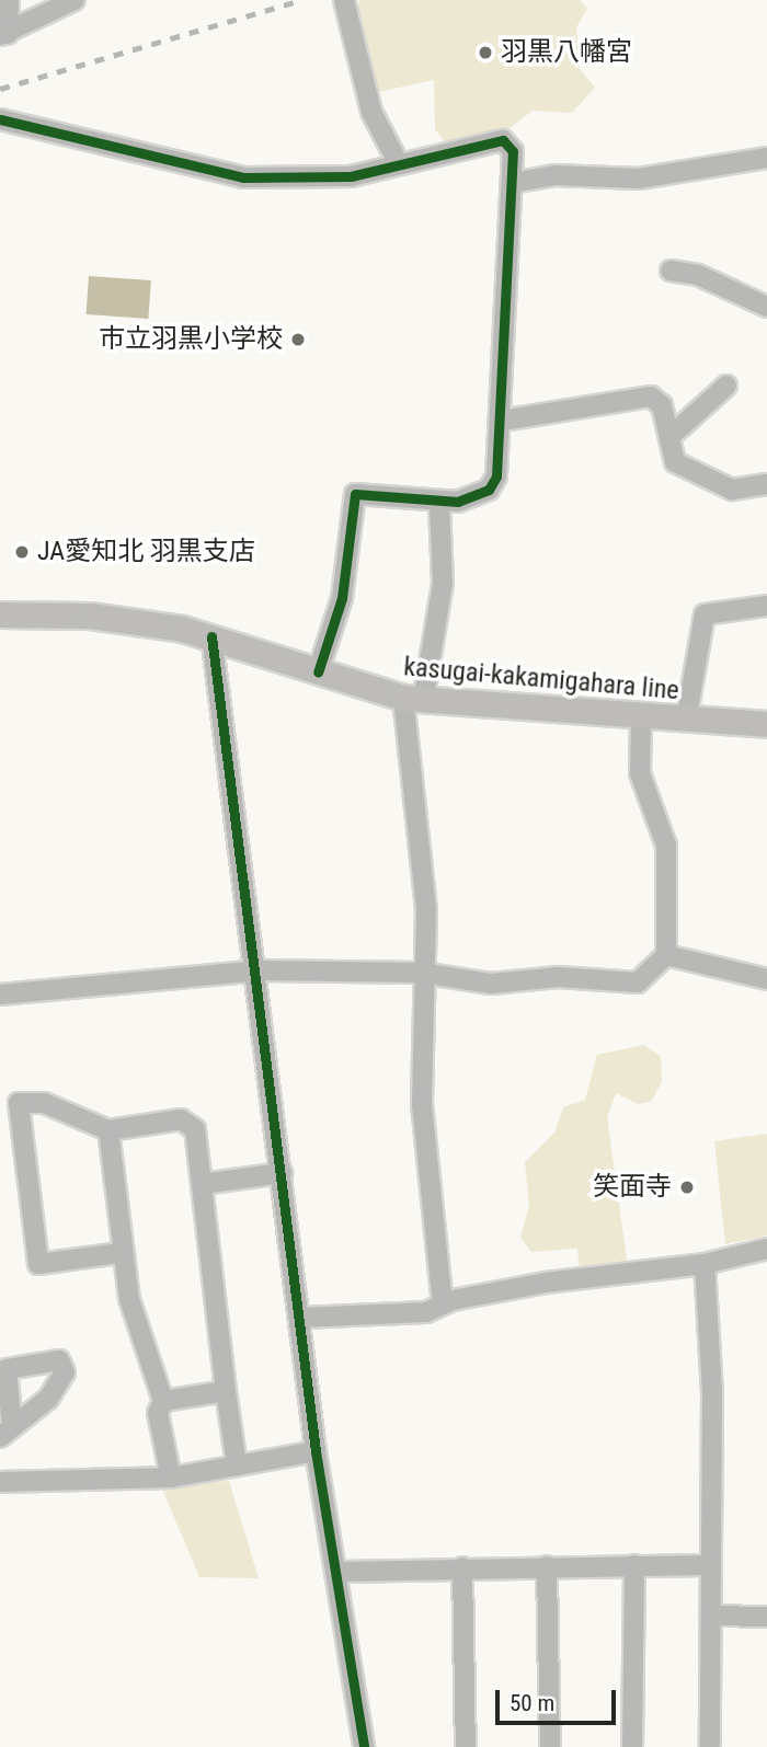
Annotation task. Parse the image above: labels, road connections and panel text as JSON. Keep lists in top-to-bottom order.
{
  "streets": {
    "main road": ["kasugai-kakamigahara line"]
  },
  "places": [
    "羽黒八幡宮",
    "市立羽黒小学校",
    "JA愛知北 羽黒支店",
    "笑面寺"
  ],
  "scale_bar": "50 m"
}
